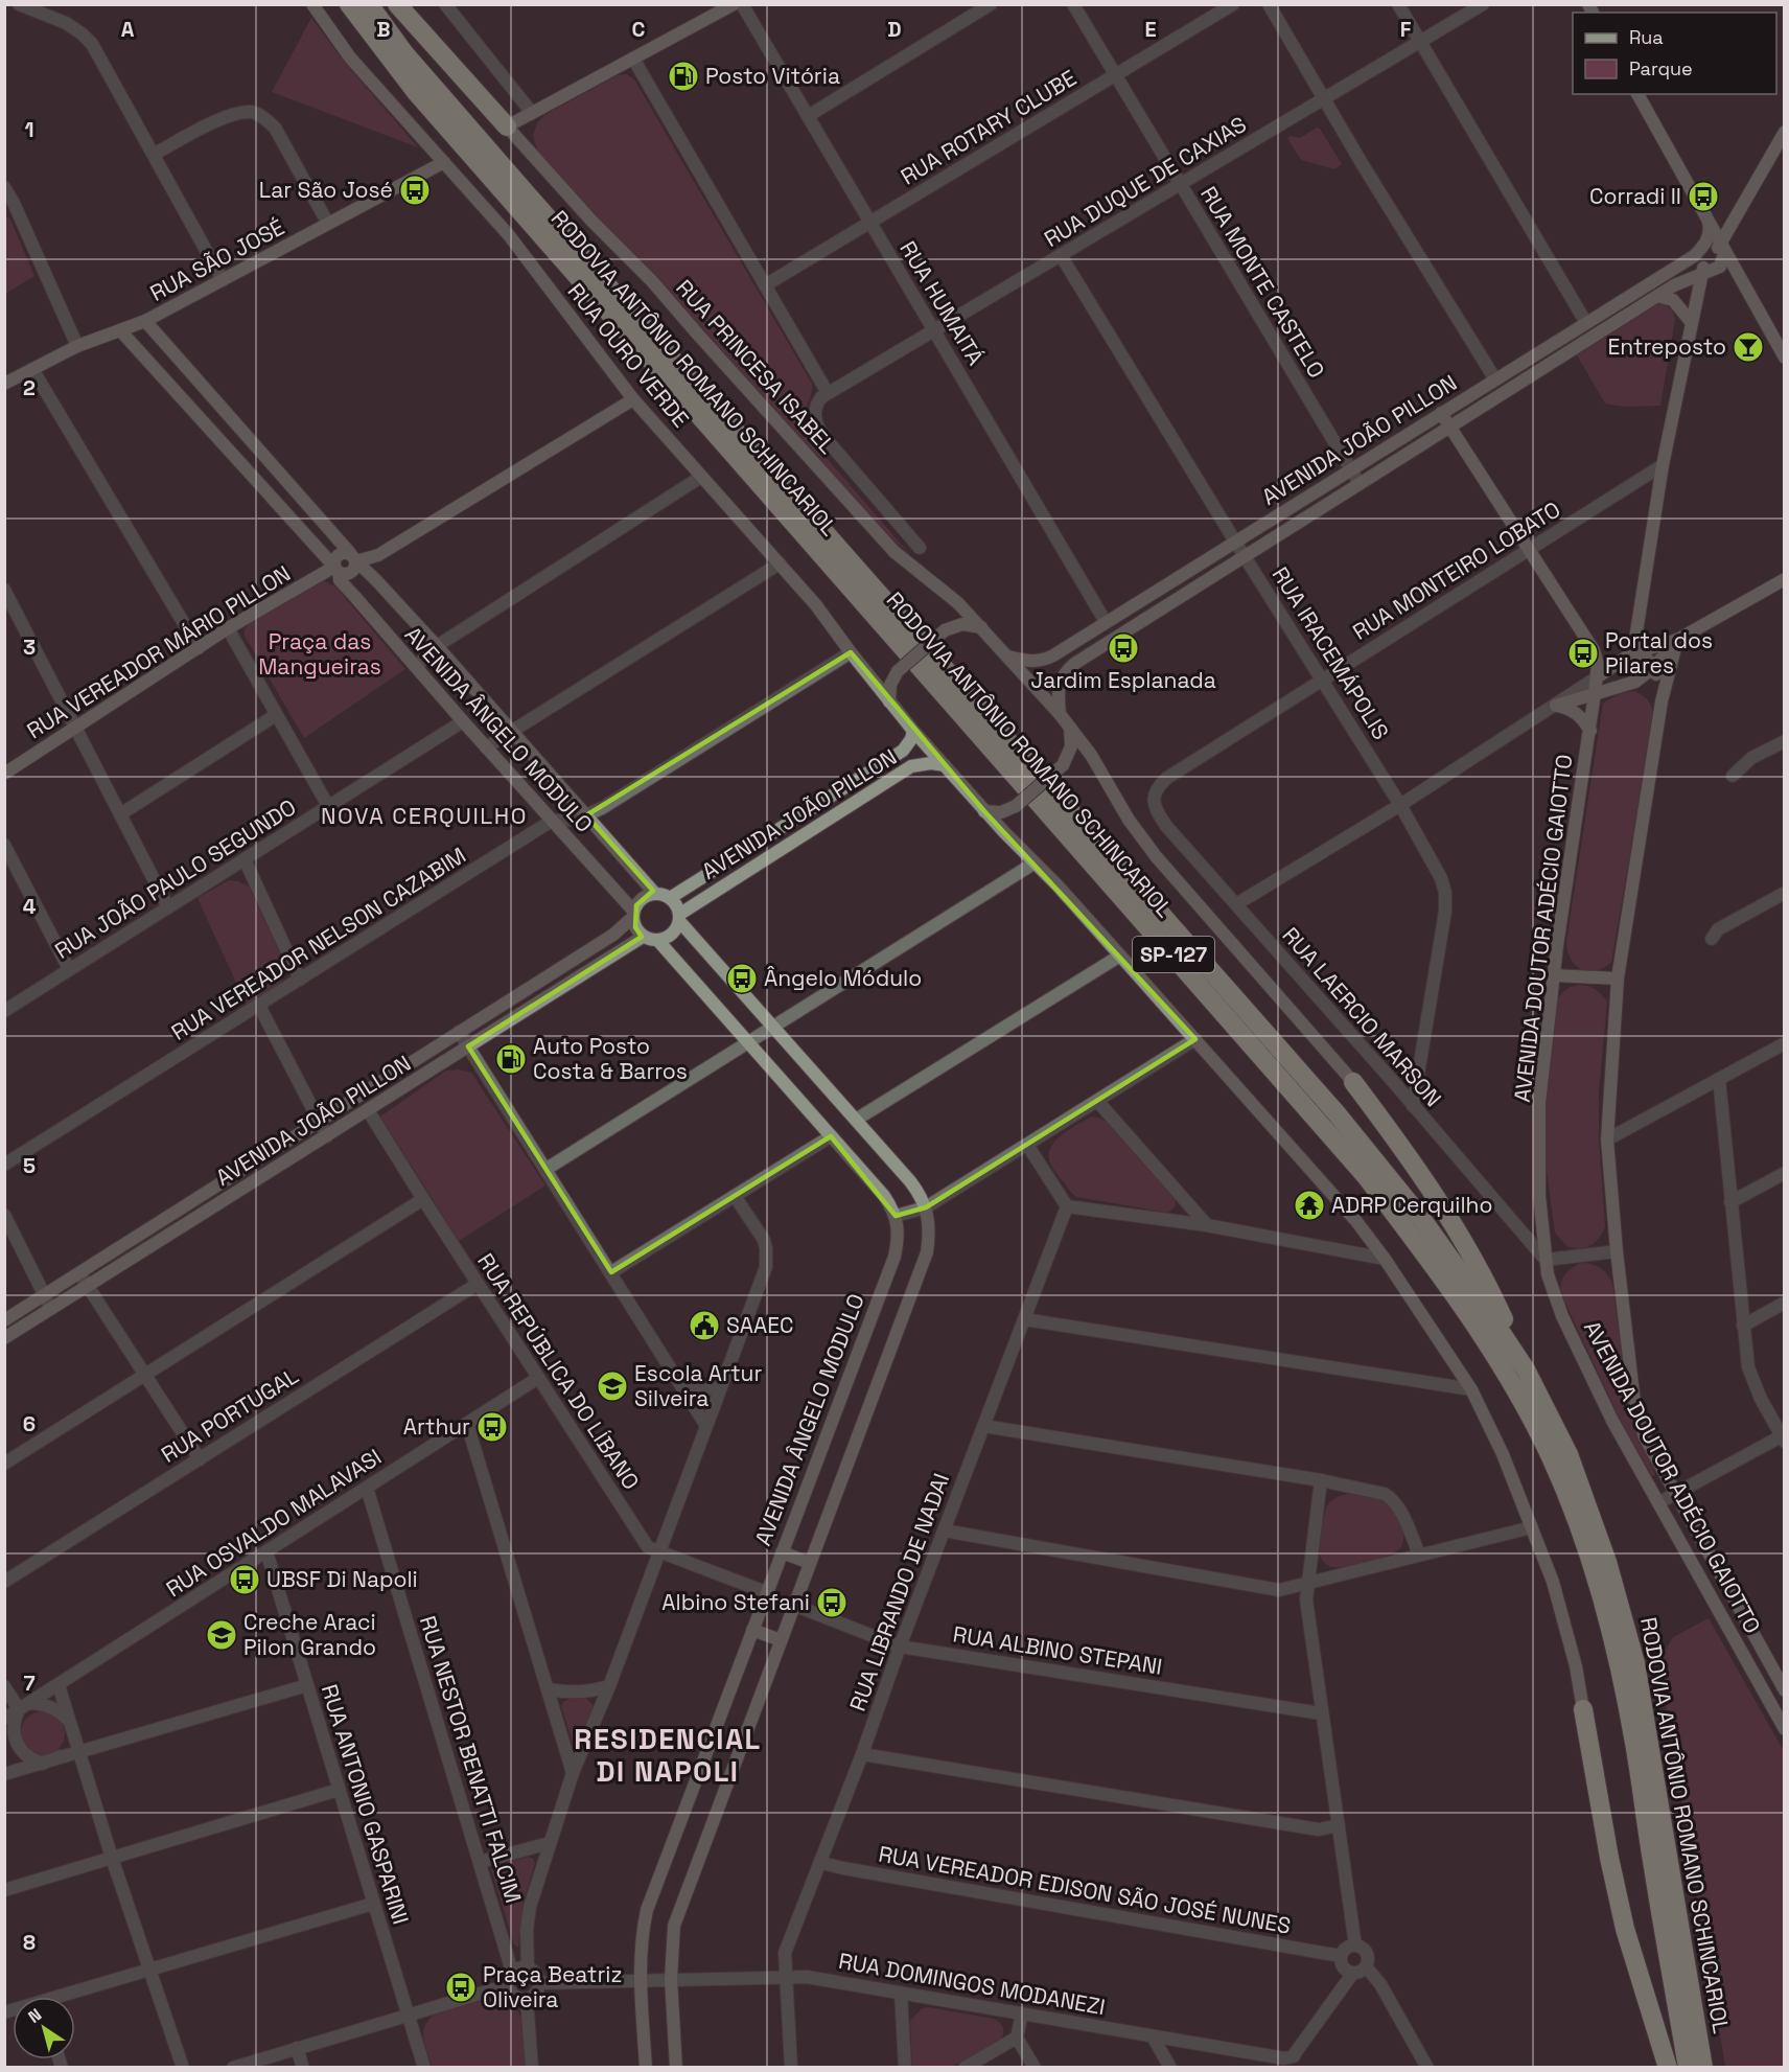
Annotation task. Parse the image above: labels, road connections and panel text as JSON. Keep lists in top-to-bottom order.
{
  "streets": {
    "highway": ["RODOVIA ANTÔNIO ROMANO SCHINCARIOL", "SP-127"],
    "street": [
      "RUA ROTARY CLUBE",
      "RUA DUQUE DE CAXIAS",
      "RUA SÃO JOSÉ",
      "RUA MONTE CASTELO",
      "RUA HUMAITÁ",
      "RUA OURO VERDE",
      "RUA PRINCESA ISABEL",
      "AVENIDA JOÃO PILLON",
      "RUA MONTEIRO LOBATO",
      "RUA VEREADOR MÁRIO PILLON",
      "RUA IRACEMÁPOLIS",
      "AVENIDA ÂNGELO MODULO",
      "RUA JOÃO PAULO SEGUNDO",
      "AVENIDA DOUTOR ADÉCIO GAIOTTO",
      "RUA VEREADOR NELSON CAZABIM",
      "RUA LAERCIO MARSON",
      "RUA REPÚBLICA DO LÍBANO",
      "RUA PORTUGAL",
      "RUA OSVALDO MALAVASI",
      "RUA LIBRANDO DE NADAI",
      "RUA ALBINO STEPANI",
      "RUA NESTOR BENATTI FALCIM",
      "RUA ANTONIO GASPARINI",
      "RUA VEREADOR EDISON SÃO JOSÉ NUNES",
      "RUA DOMINGOS MODANEZI"
    ]
  },
  "crossings": [
    ["RUA ROTARY CLUBE", "RUA MONTE CASTELO"],
    ["RUA ROTARY CLUBE", "RUA HUMAITÁ"],
    ["RUA DUQUE DE CAXIAS", "RUA MONTE CASTELO"],
    ["RUA DUQUE DE CAXIAS", "RUA HUMAITÁ"],
    ["RUA DUQUE DE CAXIAS", "RUA PRINCESA ISABEL"],
    ["RUA DUQUE DE CAXIAS", "RUA IRACEMÁPOLIS"],
    ["RUA SÃO JOSÉ", "RUA OURO VERDE"],
    ["RUA SÃO JOSÉ", "AVENIDA ÂNGELO MODULO"],
    ["RUA MONTE CASTELO", "AVENIDA JOÃO PILLON"],
    ["RUA HUMAITÁ", "AVENIDA JOÃO PILLON"],
    ["RUA OURO VERDE", "RUA PRINCESA ISABEL"],
    ["RUA OURO VERDE", "AVENIDA JOÃO PILLON"],
    ["RUA OURO VERDE", "RUA VEREADOR NELSON CAZABIM"],
    ["RUA PRINCESA ISABEL", "AVENIDA JOÃO PILLON"],
    ["AVENIDA JOÃO PILLON", "RUA IRACEMÁPOLIS"],
    ["AVENIDA JOÃO PILLON", "AVENIDA ÂNGELO MODULO"],
    ["AVENIDA JOÃO PILLON", "AVENIDA DOUTOR ADÉCIO GAIOTTO"],
    ["AVENIDA JOÃO PILLON", "RUA REPÚBLICA DO LÍBANO"],
    ["RUA MONTEIRO LOBATO", "RUA IRACEMÁPOLIS"],
    ["RUA MONTEIRO LOBATO", "AVENIDA DOUTOR ADÉCIO GAIOTTO"],
    ["RUA MONTEIRO LOBATO", "RUA LAERCIO MARSON"],
    ["RUA VEREADOR MÁRIO PILLON", "AVENIDA ÂNGELO MODULO"],
    ["RUA IRACEMÁPOLIS", "RUA LAERCIO MARSON"],
    ["AVENIDA ÂNGELO MODULO", "RUA JOÃO PAULO SEGUNDO"],
    ["AVENIDA ÂNGELO MODULO", "RUA VEREADOR NELSON CAZABIM"],
    ["AVENIDA ÂNGELO MODULO", "RUA REPÚBLICA DO LÍBANO"],
    ["AVENIDA ÂNGELO MODULO", "RUA DOMINGOS MODANEZI"],
    ["AVENIDA DOUTOR ADÉCIO GAIOTTO", "RUA LAERCIO MARSON"],
    ["RUA REPÚBLICA DO LÍBANO", "RUA PORTUGAL"],
    ["RUA REPÚBLICA DO LÍBANO", "RUA OSVALDO MALAVASI"],
    ["RUA OSVALDO MALAVASI", "RUA NESTOR BENATTI FALCIM"],
    ["RUA OSVALDO MALAVASI", "RUA ANTONIO GASPARINI"],
    ["RUA LIBRANDO DE NADAI", "RUA ALBINO STEPANI"],
    ["RUA LIBRANDO DE NADAI", "RUA VEREADOR EDISON SÃO JOSÉ NUNES"],
    ["RUA LIBRANDO DE NADAI", "RUA DOMINGOS MODANEZI"],
    ["RUA NESTOR BENATTI FALCIM", "RUA DOMINGOS MODANEZI"],
    ["RUA VEREADOR EDISON SÃO JOSÉ NUNES", "RUA DOMINGOS MODANEZI"]
  ],
  "districts": ["NOVA CERQUILHO", "RESIDENCIAL DI NAPOLI"],
  "parks": ["Praça das Mangueiras"],
  "places": {
    "fuel station": ["Posto Vitória", "Auto Posto Costa & Barros"],
    "bus stop": [
      "Lar São José",
      "Corradi II",
      "Jardim Esplanada",
      "Portal dos Pilares",
      "Ângelo Módulo",
      "Arthur",
      "UBSF Di Napoli",
      "Albino Stefani",
      "Praça Beatriz Oliveira"
    ],
    "bar": ["Entreposto"],
    "temple": ["ADRP Cerquilho"],
    "public building": ["SAAEC"],
    "school or university": ["Escola Artur Silveira", "Creche Araci Pilon Grando"]
  },
  "legend": ["Rua", "Parque"],
  "north": "top left",
  "grid": {
    "columns": [
      "A",
      "B",
      "C",
      "D",
      "E",
      "F"
    ],
    "rows": [
      "1",
      "2",
      "3",
      "4",
      "5",
      "6",
      "7",
      "8"
    ]
  }
}
